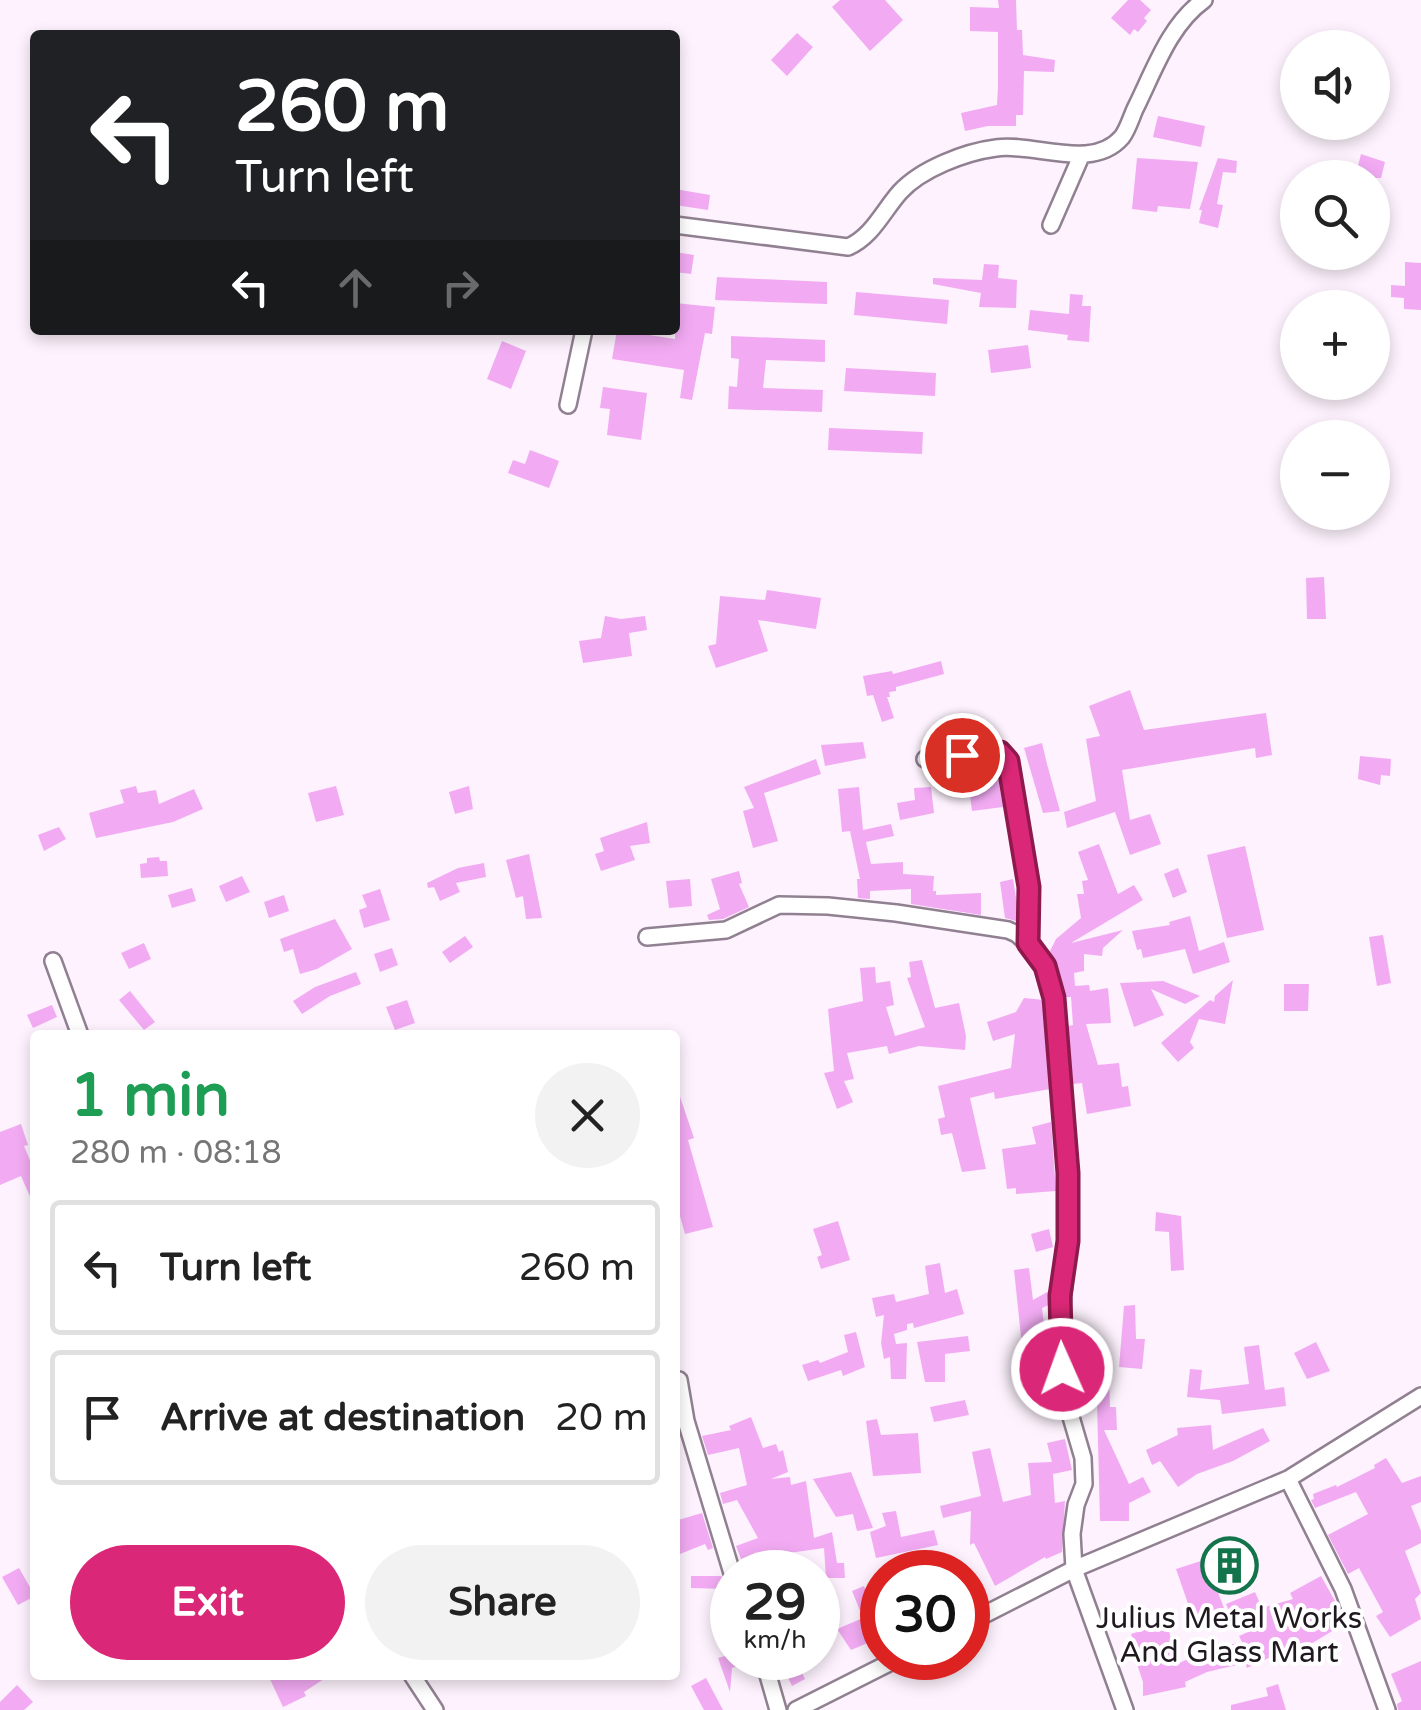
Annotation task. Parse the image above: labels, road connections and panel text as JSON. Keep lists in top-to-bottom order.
{
  "places": {
    "building": ["Julius Metal Works And Glass Mart"]
  },
  "page": {
    "map_buttons": ["+", "−"],
    "turn": ["260 m", "Turn left"],
    "heading": ["1 min", "280 m · 08:18"],
    "list": [
      {
        "name": "Turn left",
        "value": "260 m"
      },
      {
        "name": "Arrive at destination",
        "value": "20 m"
      }
    ],
    "buttons": ["Exit", "Share"],
    "speed": "29 km/h",
    "limit": "30"
  }
}
